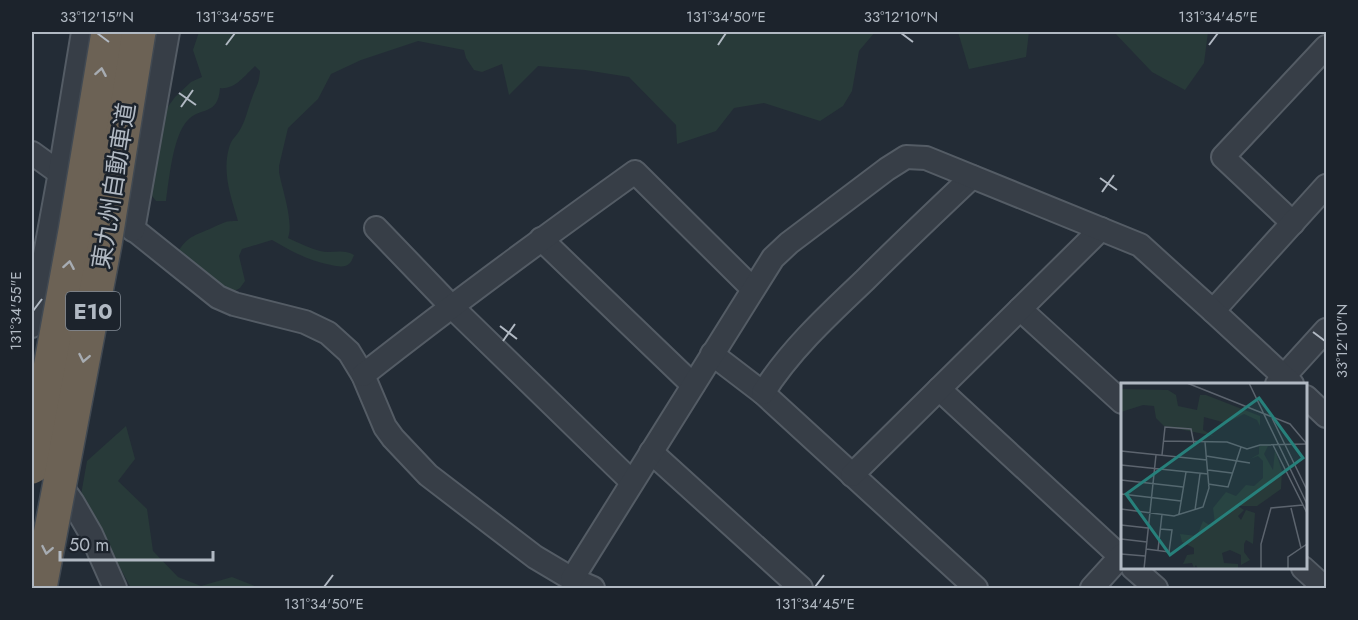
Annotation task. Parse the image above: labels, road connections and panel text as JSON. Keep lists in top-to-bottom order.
{
  "streets": {
    "highway": ["東九州自動車道", "E10"]
  },
  "scale_bar": "50 m",
  "coordinates": [
    "33°12'15\"N",
    "131°34'55\"E",
    "131°34'50\"E",
    "33°12'10\"N",
    "131°34'45\"E"
  ]
}
